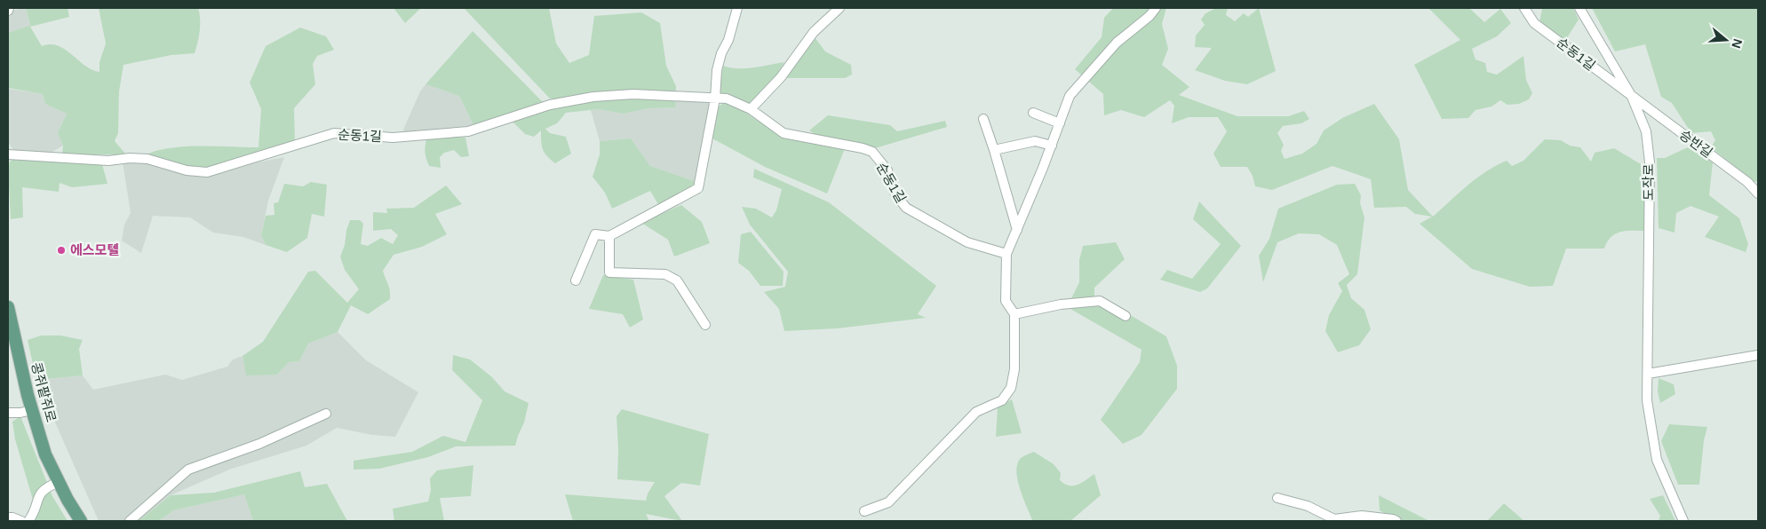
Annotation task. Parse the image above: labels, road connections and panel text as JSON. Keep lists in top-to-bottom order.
{
  "streets": {
    "main road": ["콩쥐팥쥐로"],
    "street": ["순동1길", "승반길", "도작로"]
  },
  "crossings": [
    ["순동1길", "승반길"],
    ["순동1길", "도작로"],
    ["승반길", "도작로"]
  ],
  "places": ["에스모텔"],
  "north": "right"
}
